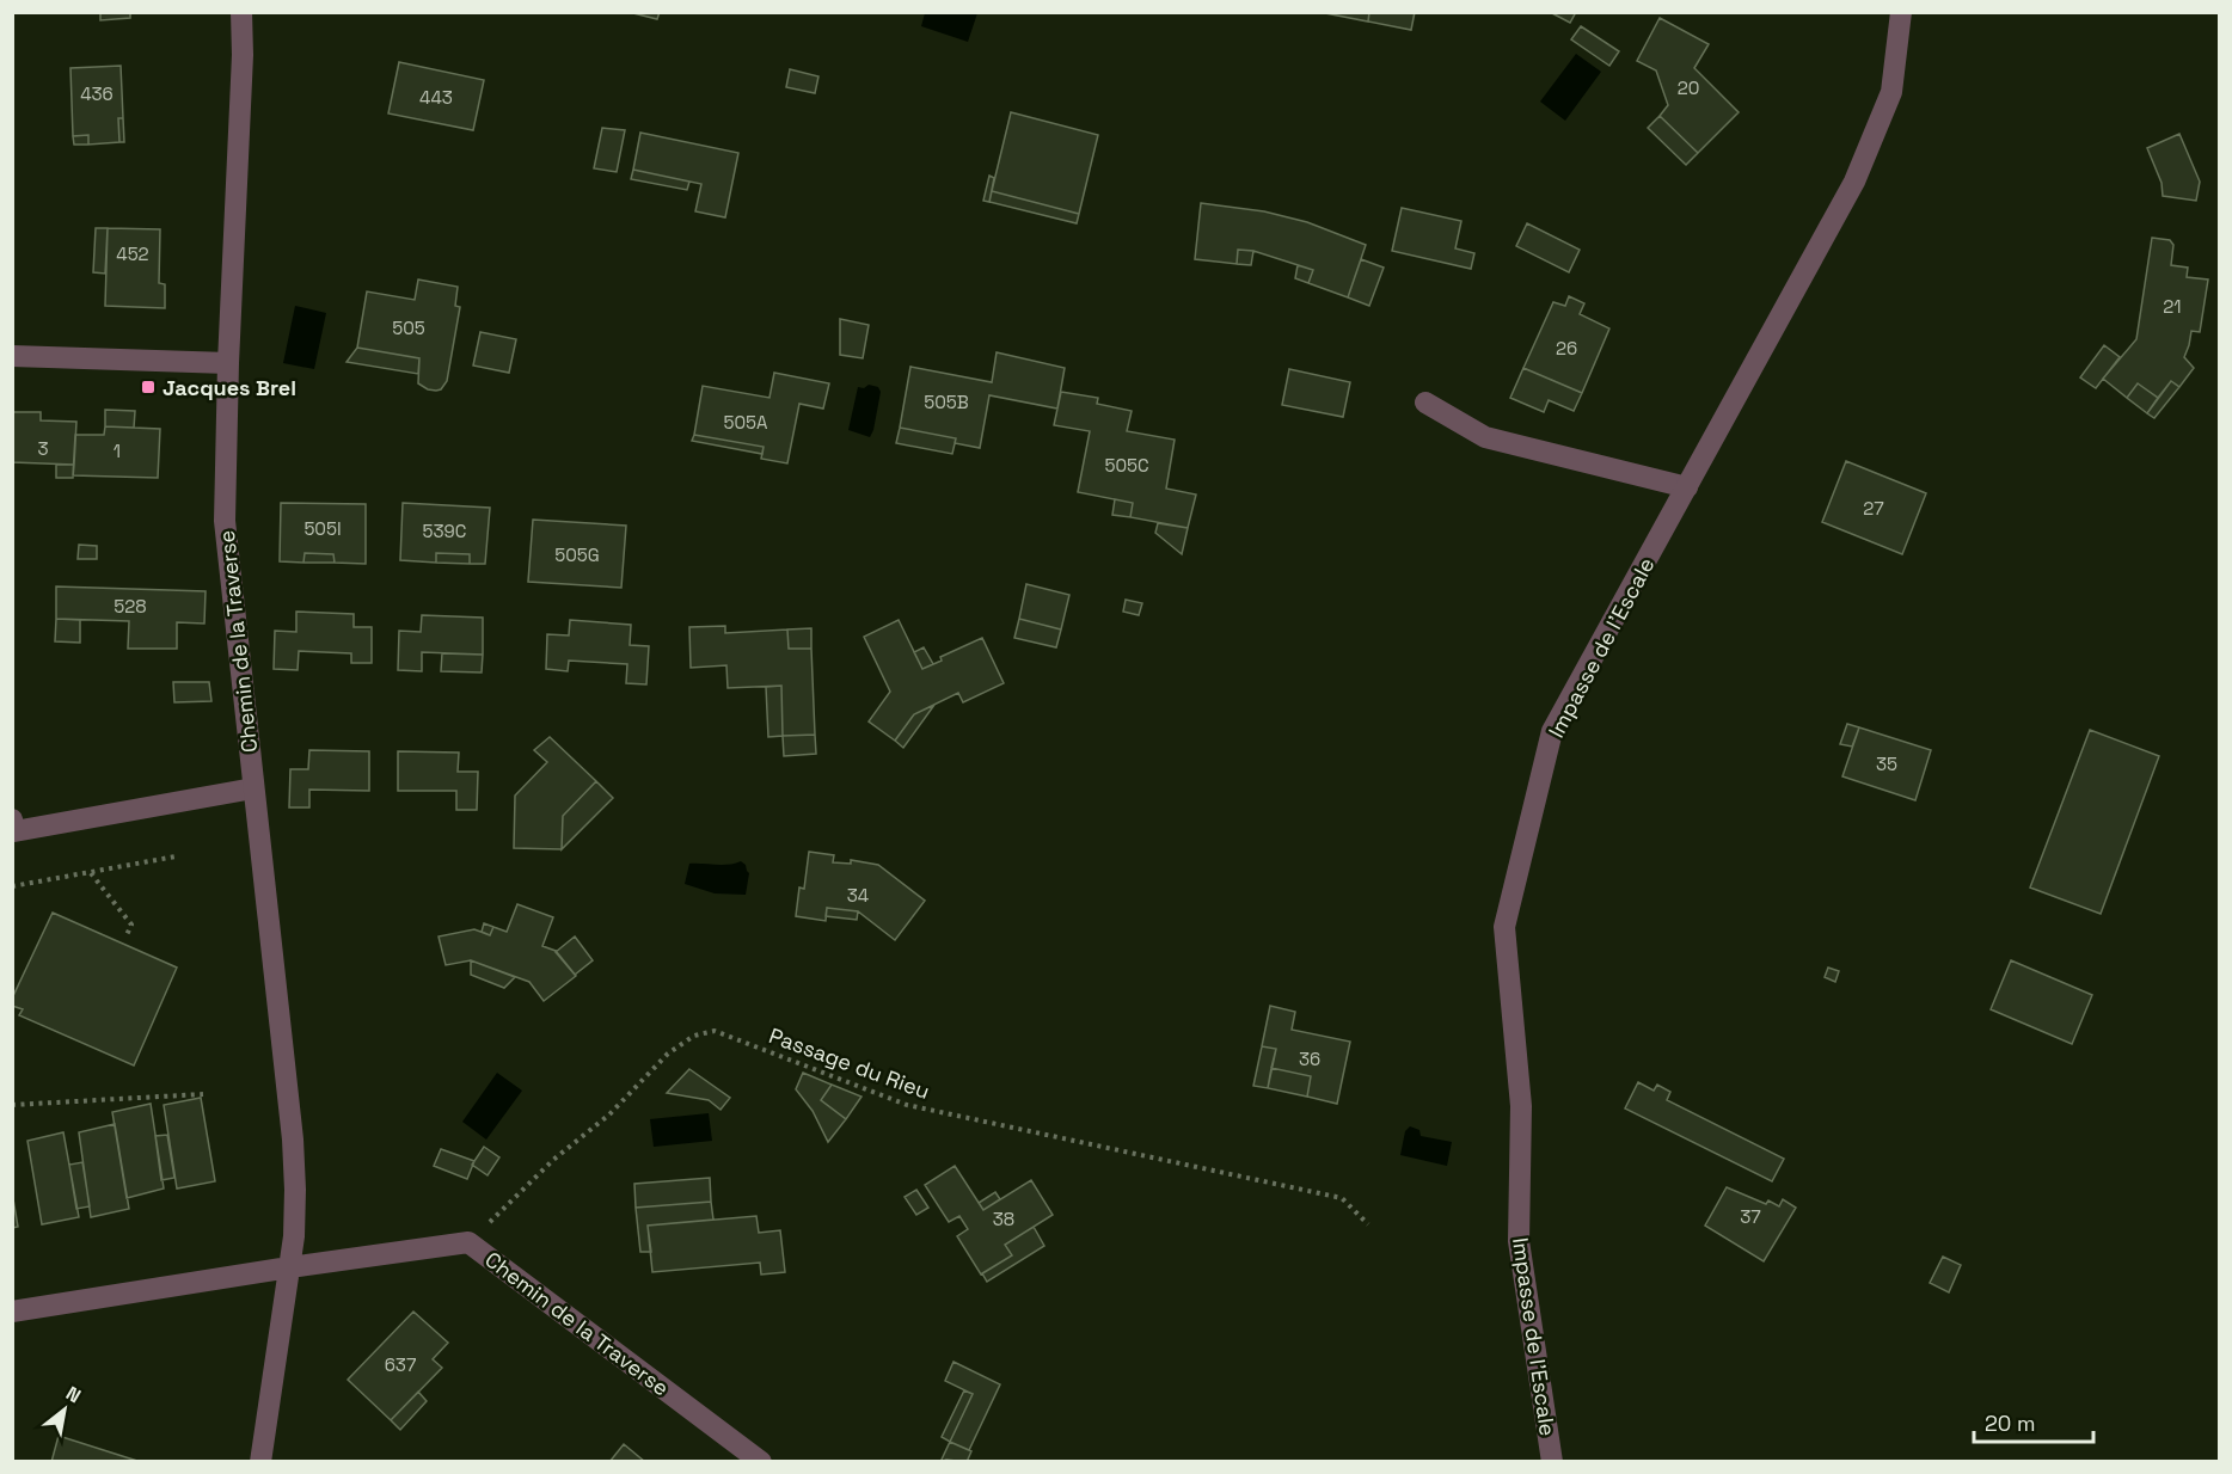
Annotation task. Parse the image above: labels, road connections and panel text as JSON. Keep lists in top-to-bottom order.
{
  "streets": {
    "street": ["Chemin de la Traverse", "Impasse de l'Escale"],
    "path": ["Passage du Rieu"]
  },
  "crossings": [
    ["Chemin de la Traverse", "Passage du Rieu"]
  ],
  "places": {
    "transit": ["Jacques Brel"]
  },
  "house_numbers": [
    "20",
    "436",
    "443",
    "452",
    "21",
    "505",
    "26",
    "505B",
    "505A",
    "3",
    "1",
    "505C",
    "27",
    "505I",
    "539C",
    "505G",
    "528",
    "35",
    "34",
    "36",
    "37",
    "38",
    "637"
  ],
  "scale_bar": "20 m",
  "north": "top right"
}
